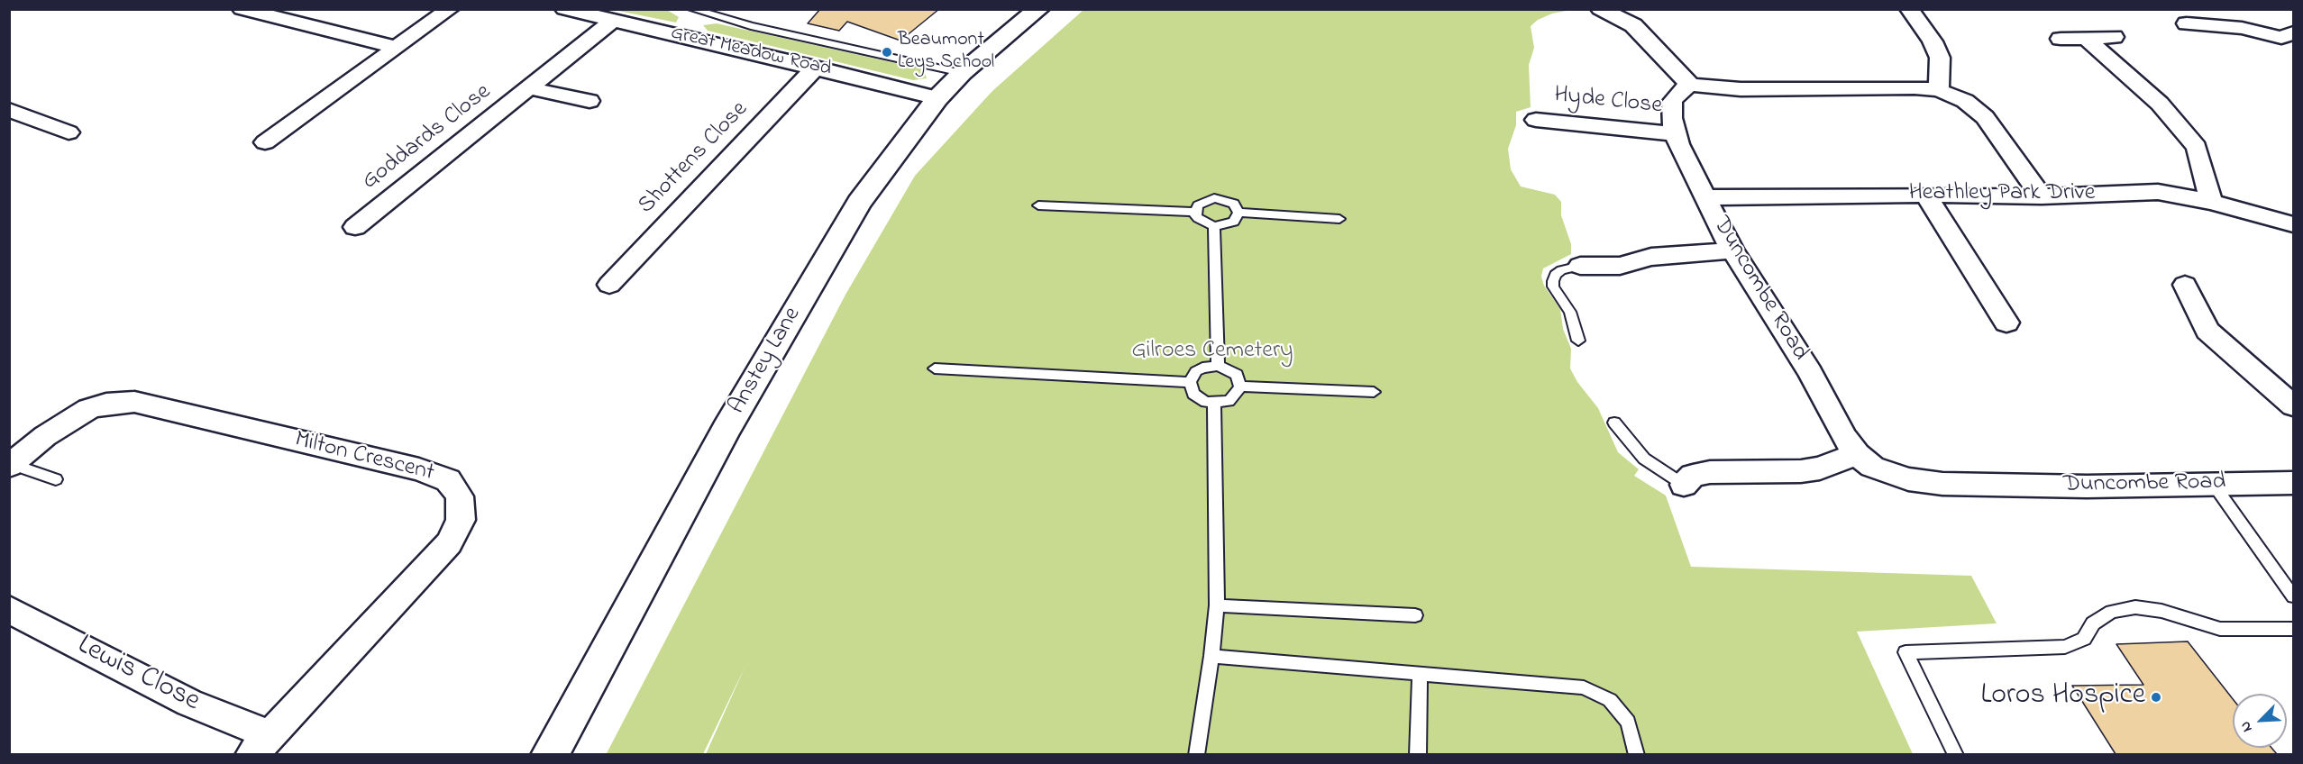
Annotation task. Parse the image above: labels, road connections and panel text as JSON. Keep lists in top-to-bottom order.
{
  "streets": {
    "main road": ["Anstey Lane"],
    "street": [
      "Great Meadow Road",
      "Hyde Close",
      "Goddards Close",
      "Shottens Close",
      "Heathley Park Drive",
      "Duncombe Road",
      "Milton Crescent",
      "Lewis Close"
    ]
  },
  "crossings": [
    ["Great Meadow Road", "Goddards Close"],
    ["Great Meadow Road", "Shottens Close"],
    ["Great Meadow Road", "Anstey Lane"],
    ["Hyde Close", "Duncombe Road"],
    ["Heathley Park Drive", "Duncombe Road"],
    ["Milton Crescent", "Lewis Close"]
  ],
  "parks": ["Gilroes Cemetery"],
  "places": ["Beaumont Leys School", "Loros Hospice"],
  "north": "bottom left"
}
